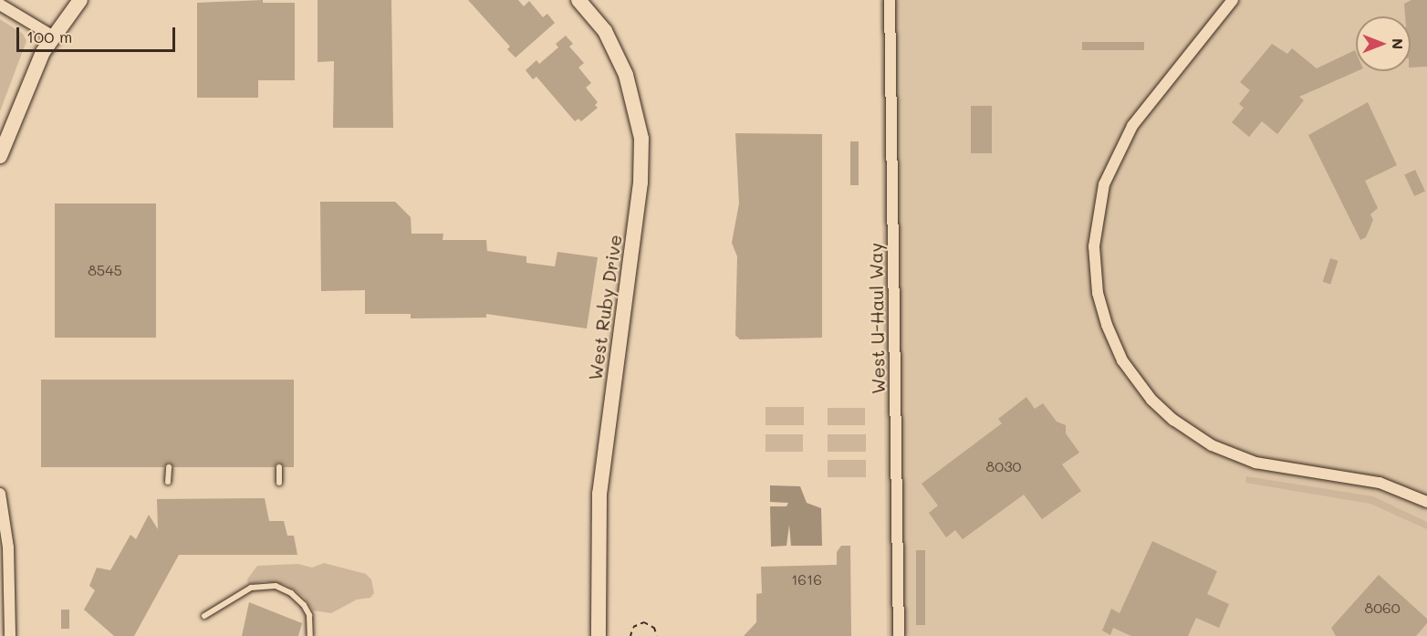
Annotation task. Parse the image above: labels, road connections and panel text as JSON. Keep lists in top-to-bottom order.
{
  "streets": {
    "street": ["West Ruby Drive", "West U-Haul Way"]
  },
  "house_numbers": [
    "8545",
    "8030",
    "1616",
    "8060"
  ],
  "scale_bar": "100 m",
  "north": "right"
}
